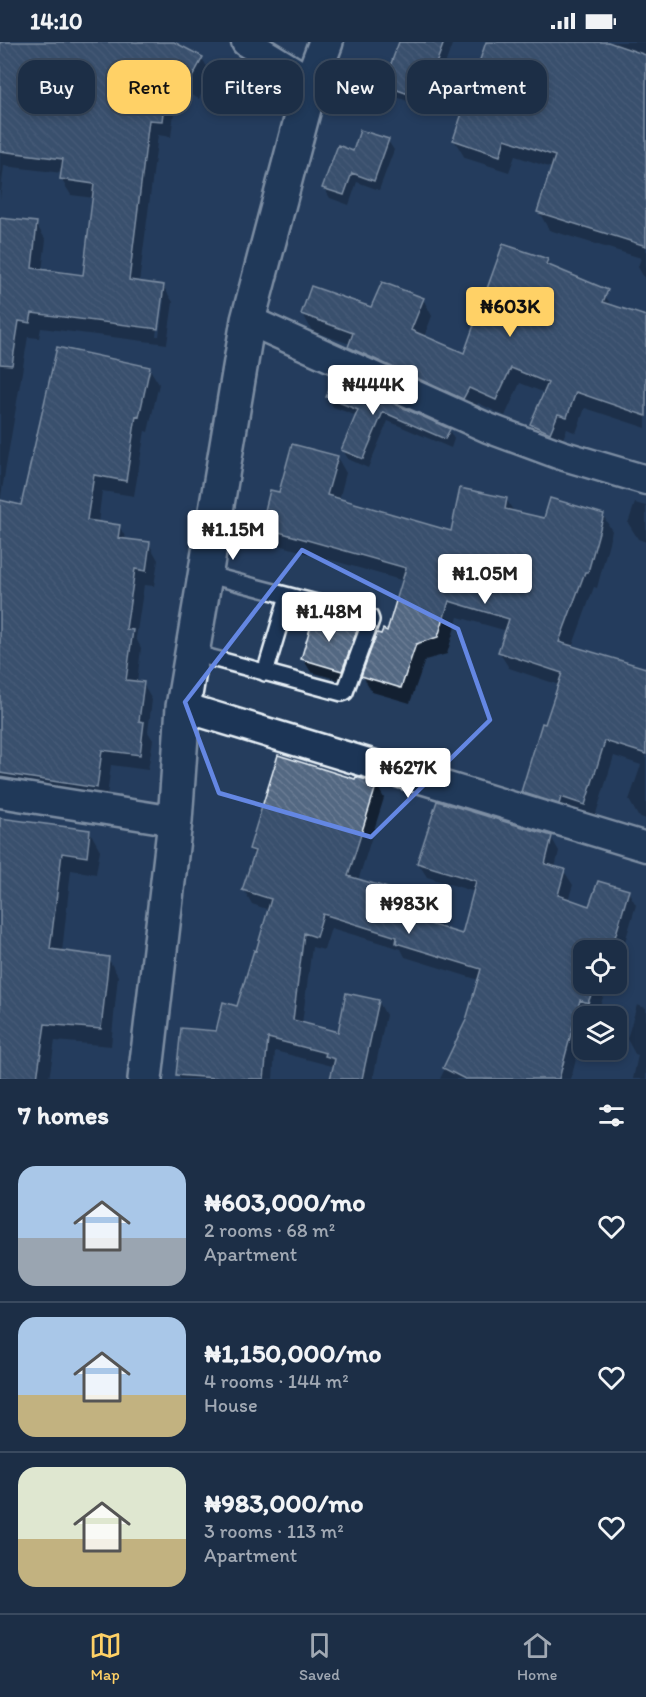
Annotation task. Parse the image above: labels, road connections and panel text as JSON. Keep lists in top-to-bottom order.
{
  "page": {
    "status": "14:10",
    "chip": [
      "Buy",
      "Rent",
      "Filters",
      "New",
      "Apartment"
    ],
    "price": [
      "₦603K",
      "₦444K",
      "₦1.15M",
      "₦1.05M",
      "₦1.48M",
      "₦627K",
      "₦983K"
    ],
    "heading": "7 homes",
    "list": [
      {
        "name": "₦603,000/mo",
        "note": "2 rooms · 68 m² · Apartment"
      },
      {
        "name": "₦1,150,000/mo",
        "note": "4 rooms · 144 m² · House"
      },
      {
        "name": "₦983,000/mo",
        "note": "3 rooms · 113 m² · Apartment"
      }
    ],
    "tabs": ["Map", "Saved", "Home"]
  }
}
